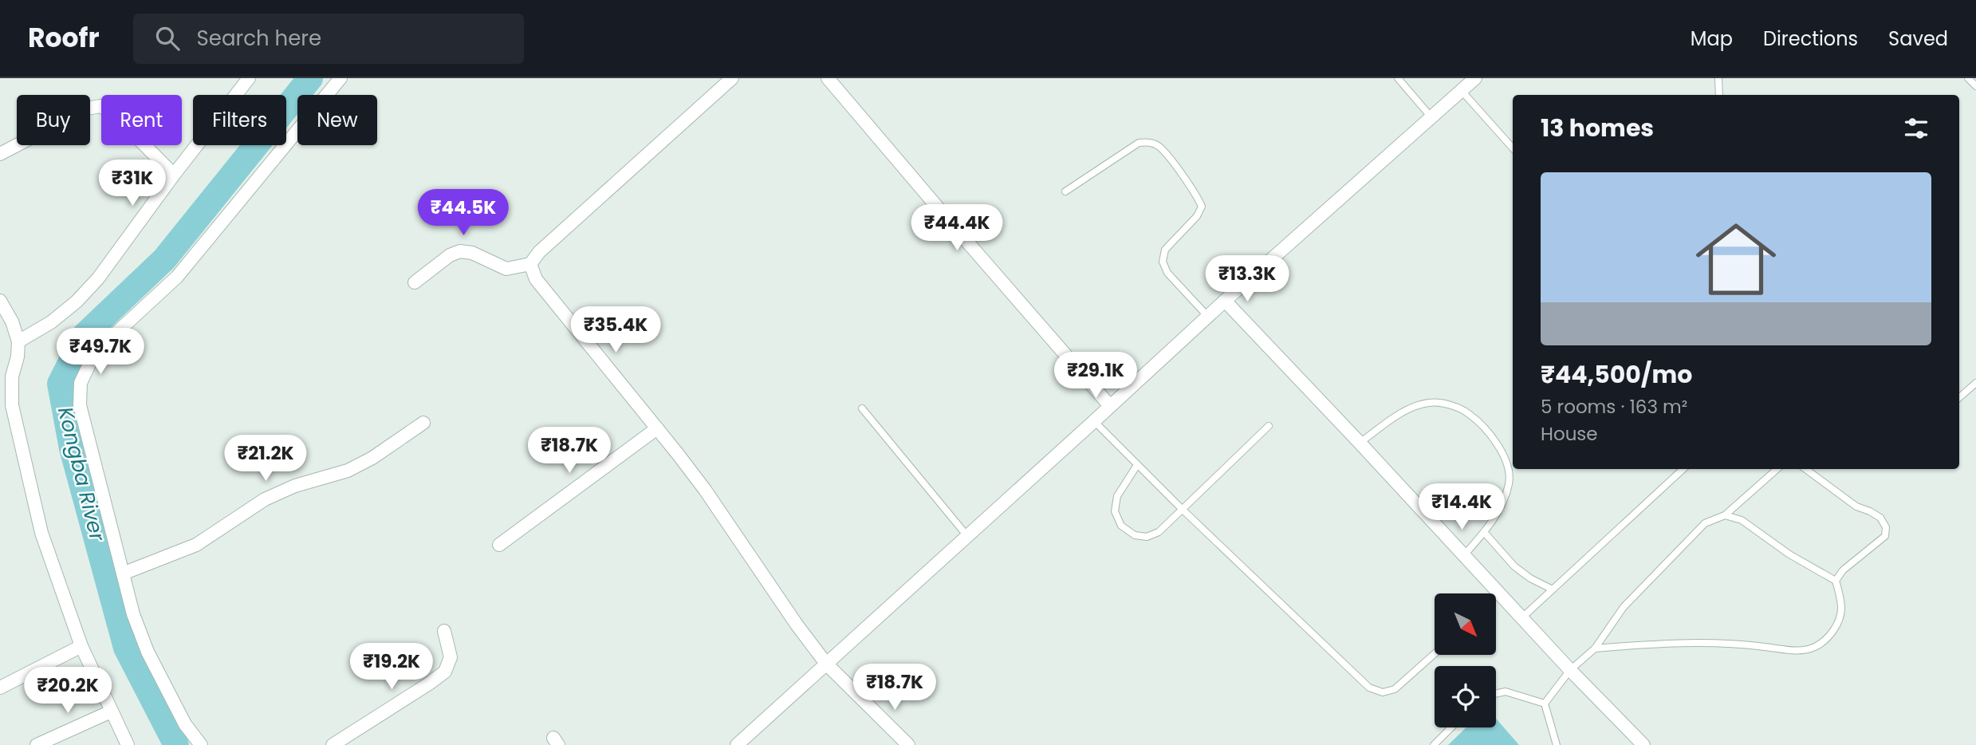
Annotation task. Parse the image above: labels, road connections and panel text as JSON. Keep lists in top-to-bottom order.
{
  "water": ["Kongba River"],
  "north": "bottom right",
  "page": {
    "header": "Roofr",
    "search": "Search here",
    "nav": ["Map", "Directions", "Saved"],
    "chip": [
      "Buy",
      "Rent",
      "Filters",
      "New"
    ],
    "heading": "13 homes",
    "price": [
      "₹31K",
      "₹44.5K",
      "₹44.4K",
      "₹13.3K",
      "₹35.4K",
      "₹49.7K",
      "₹29.1K",
      "₹18.7K",
      "₹21.2K",
      "₹14.4K",
      "₹19.2K",
      "₹18.7K",
      "₹20.2K"
    ],
    "list": [
      {
        "name": "₹44,500/mo",
        "note": "5 rooms · 163 m² · House"
      }
    ]
  }
}
